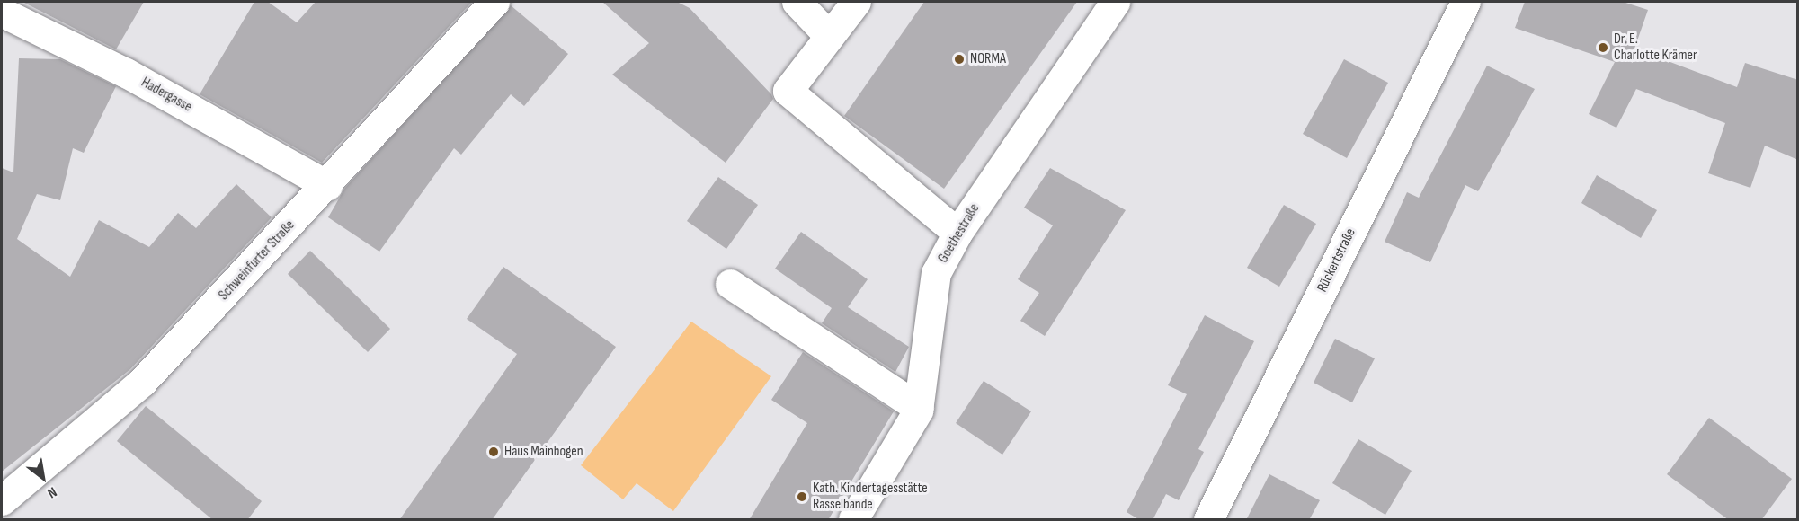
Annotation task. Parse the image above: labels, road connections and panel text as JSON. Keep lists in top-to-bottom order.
{
  "streets": {
    "street": [
      "Hadergasse",
      "Goethestraße",
      "Schweinfurter Straße",
      "Rückertstraße"
    ]
  },
  "crossings": [
    ["Hadergasse", "Schweinfurter Straße"]
  ],
  "places": [
    "Dr. E. Charlotte Krämer",
    "NORMA",
    "Haus Mainbogen",
    "Kath. Kindertagesstätte Rasselbande"
  ],
  "north": "bottom right"
}
